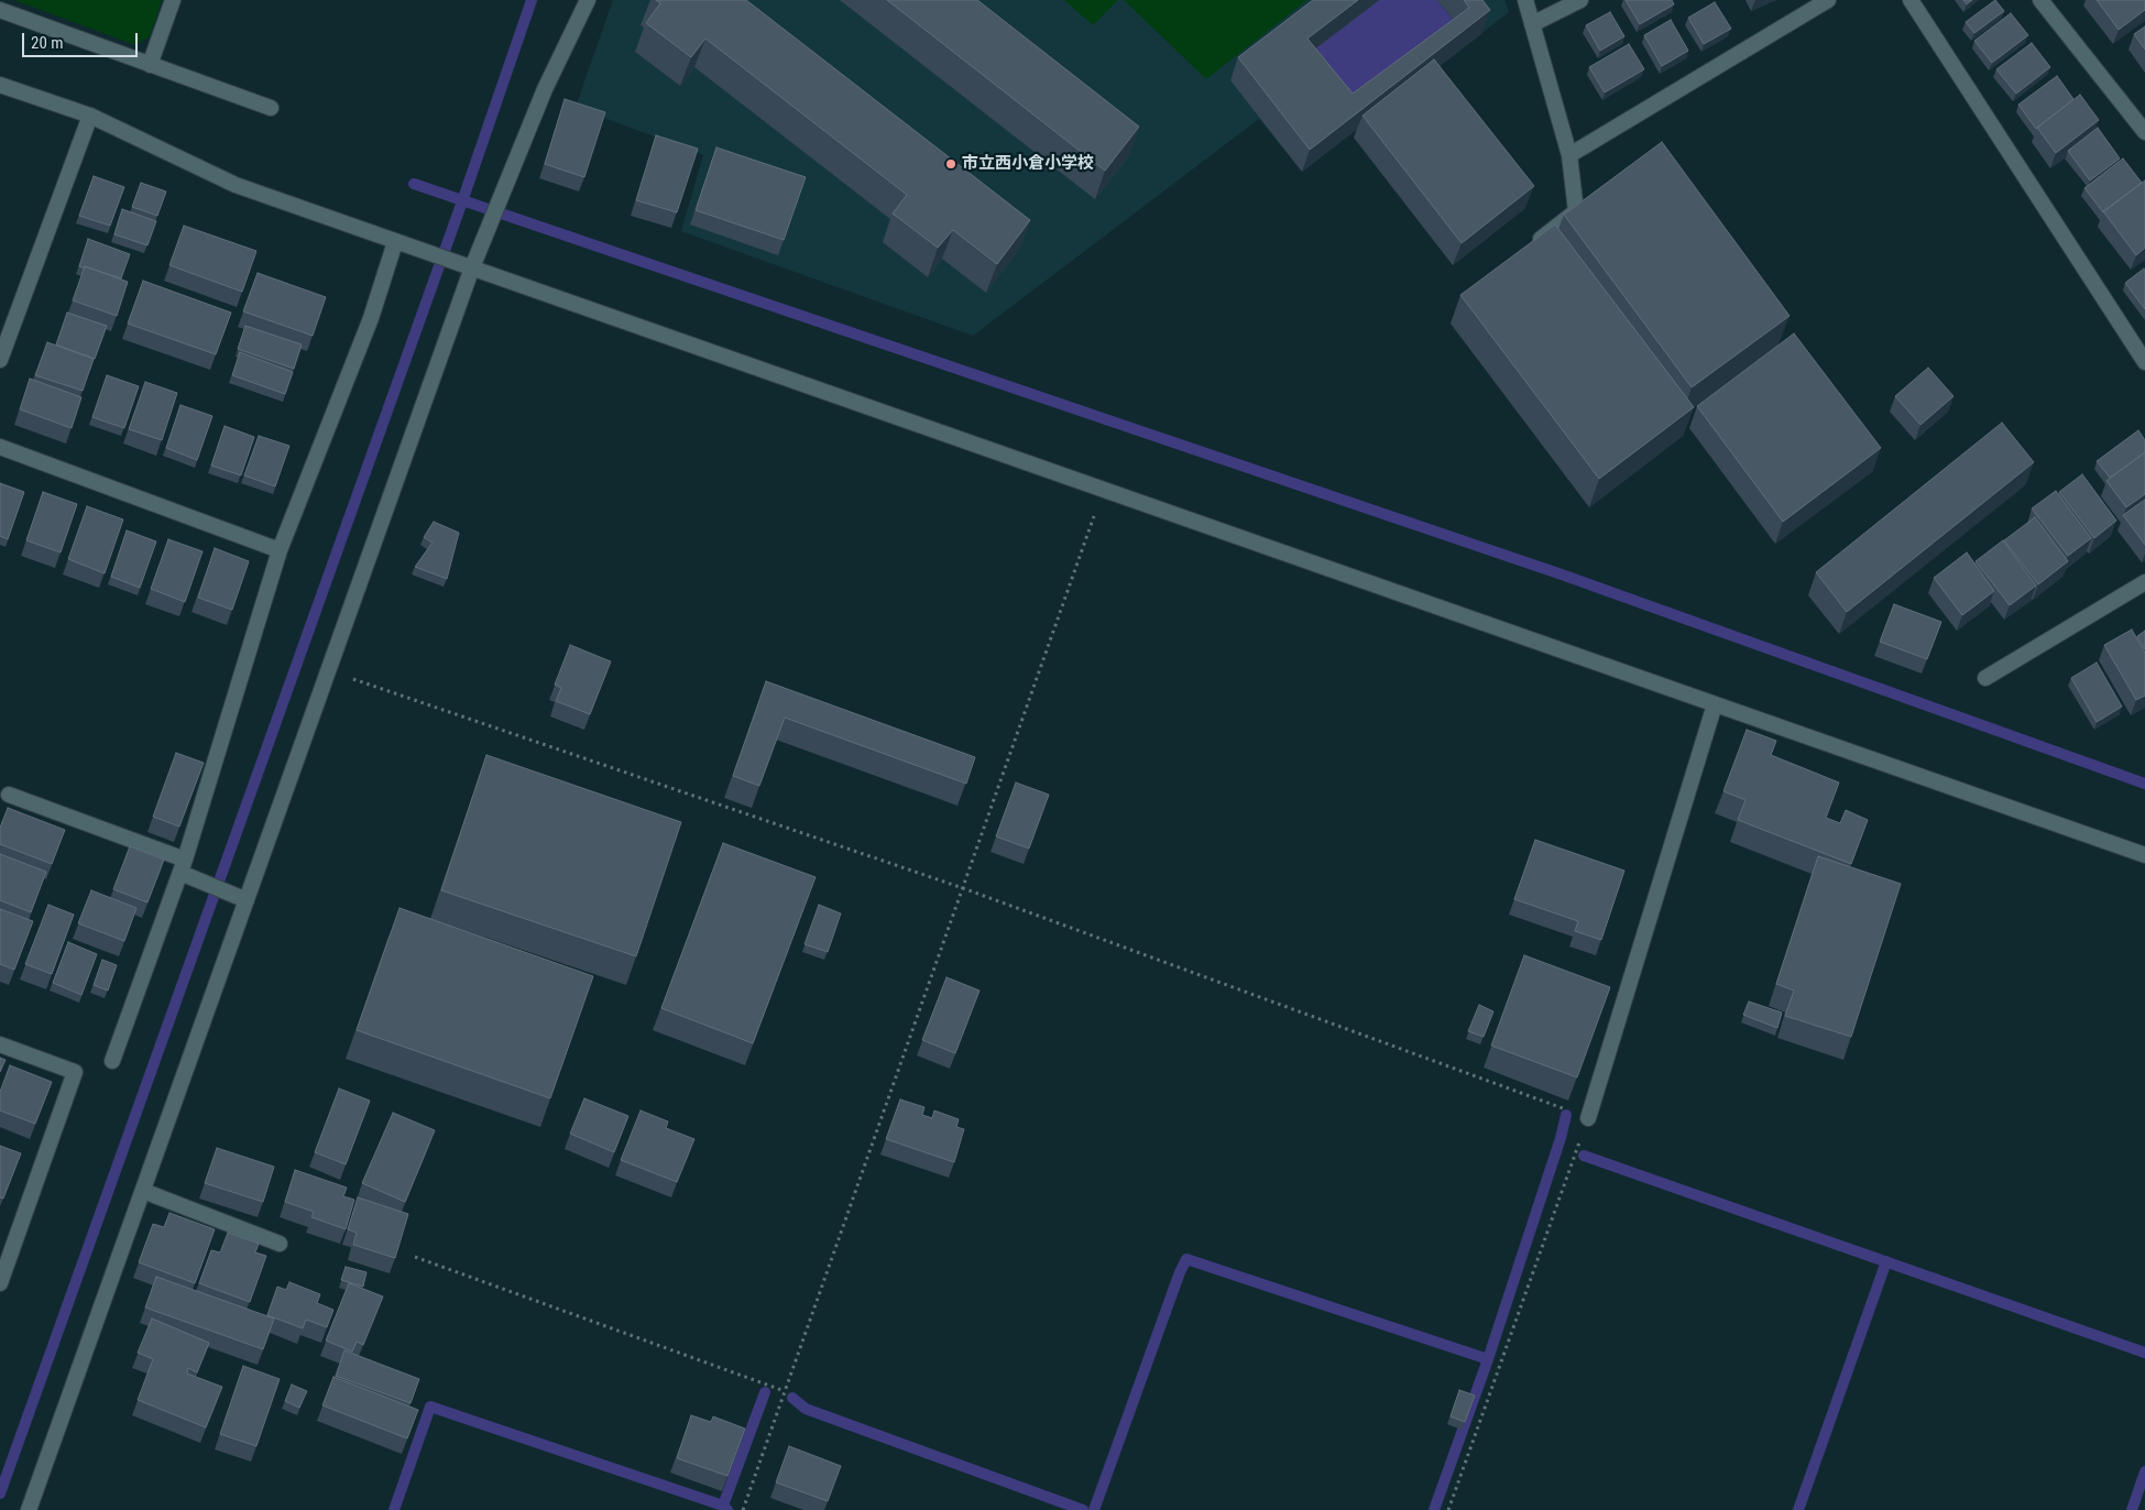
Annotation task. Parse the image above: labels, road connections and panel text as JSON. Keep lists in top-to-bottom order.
{
  "places": ["市立西小倉小学校"],
  "scale_bar": "20 m"
}
